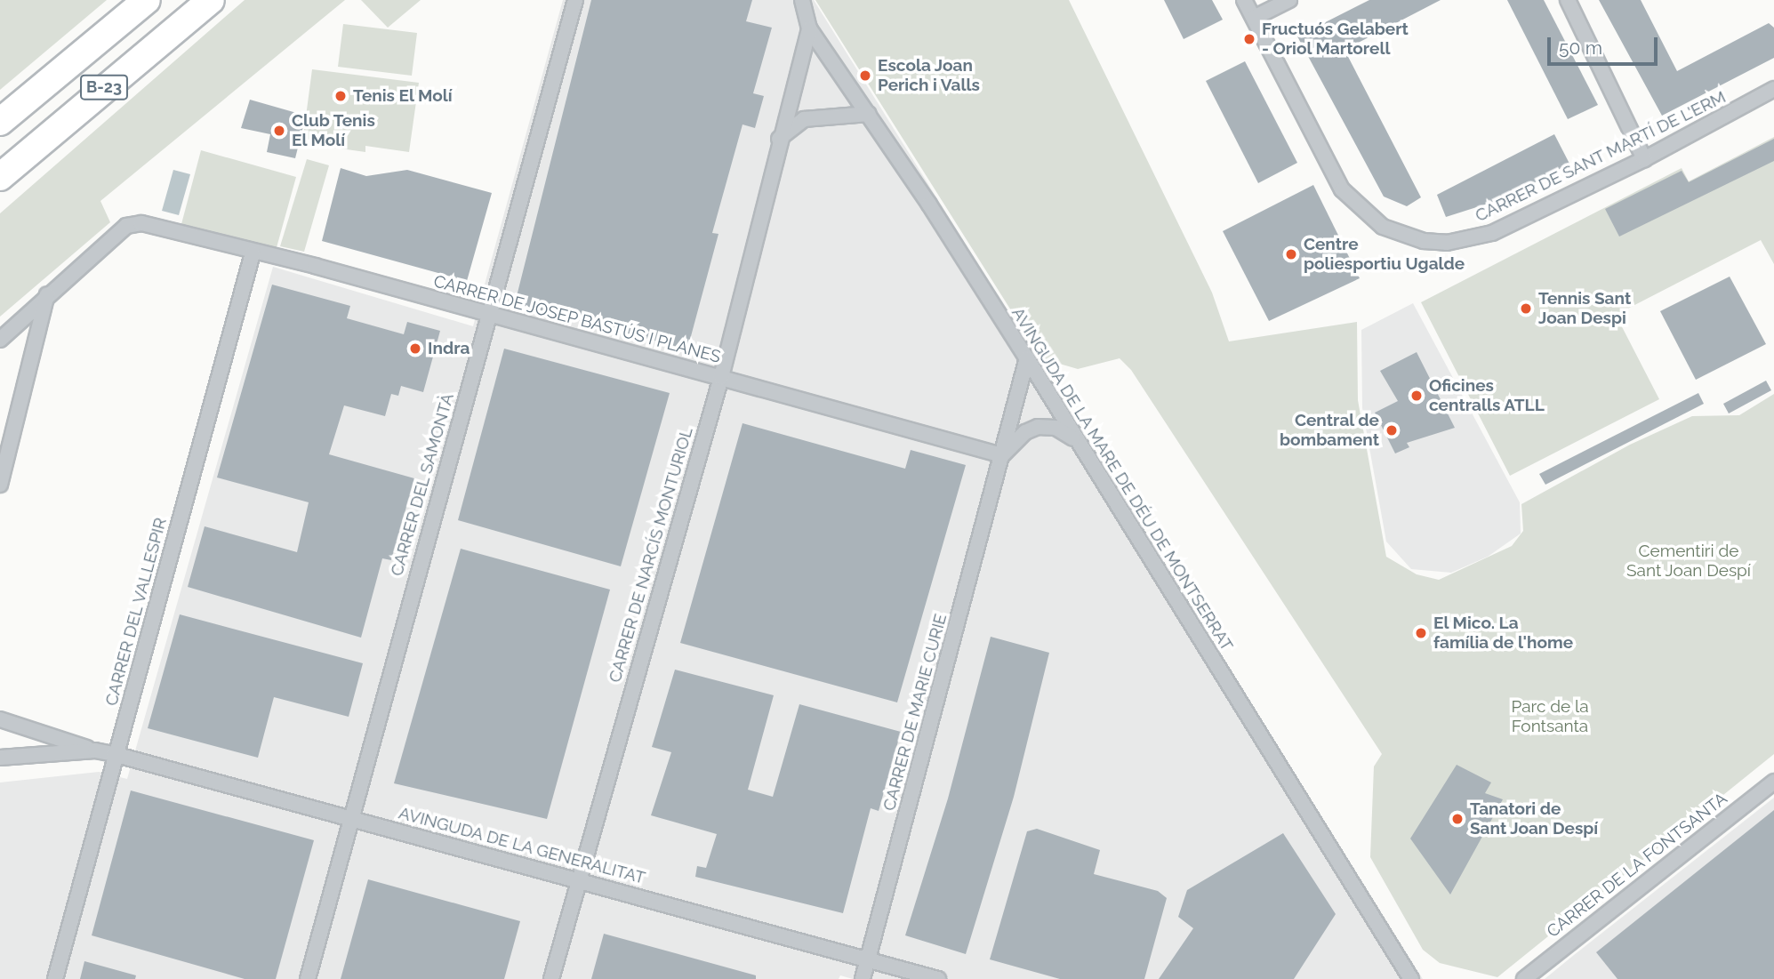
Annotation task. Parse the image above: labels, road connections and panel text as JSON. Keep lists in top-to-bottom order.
{
  "streets": {
    "highway": ["B-23"],
    "street": [
      "CARRER DE SANT MARTÍ DE L'ERM",
      "CARRER DE JOSEP BASTÚS I PLANES",
      "AVINGUDA DE LA MARE DE DÉU DE MONTSERRAT",
      "CARRER DEL SAMONTÀ",
      "CARRER DE NARCÍS MONTURIOL",
      "CARRER DEL VALLESPIR",
      "CARRER DE MARIE CURIE",
      "AVINGUDA DE LA GENERALITAT",
      "CARRER DE LA FONTSANTA"
    ]
  },
  "crossings": [
    ["CARRER DE JOSEP BASTÚS I PLANES", "CARRER DEL SAMONTÀ"],
    ["CARRER DE JOSEP BASTÚS I PLANES", "CARRER DE NARCÍS MONTURIOL"],
    ["CARRER DE JOSEP BASTÚS I PLANES", "CARRER DEL VALLESPIR"],
    ["CARRER DE JOSEP BASTÚS I PLANES", "CARRER DE MARIE CURIE"],
    ["AVINGUDA DE LA MARE DE DÉU DE MONTSERRAT", "CARRER DE NARCÍS MONTURIOL"],
    ["AVINGUDA DE LA MARE DE DÉU DE MONTSERRAT", "CARRER DE MARIE CURIE"],
    ["CARRER DEL SAMONTÀ", "AVINGUDA DE LA GENERALITAT"],
    ["CARRER DE NARCÍS MONTURIOL", "AVINGUDA DE LA GENERALITAT"],
    ["CARRER DEL VALLESPIR", "AVINGUDA DE LA GENERALITAT"],
    ["CARRER DE MARIE CURIE", "AVINGUDA DE LA GENERALITAT"]
  ],
  "parks": ["Cementiri de Sant Joan Despí", "Parc de la Fontsanta"],
  "places": [
    "Fructuós Gelabert - Oriol Martorell",
    "Escola Joan Perich i Valls",
    "Tenis El Molí",
    "Club Tenis El Molí",
    "Centre poliesportiu Ugalde",
    "Tennis Sant Joan Despi",
    "Indra",
    "Oficines centralls ATLL",
    "Central de bombament",
    "El Mico. La família de l'home",
    "Tanatori de Sant Joan Despí"
  ],
  "scale_bar": "50 m"
}
